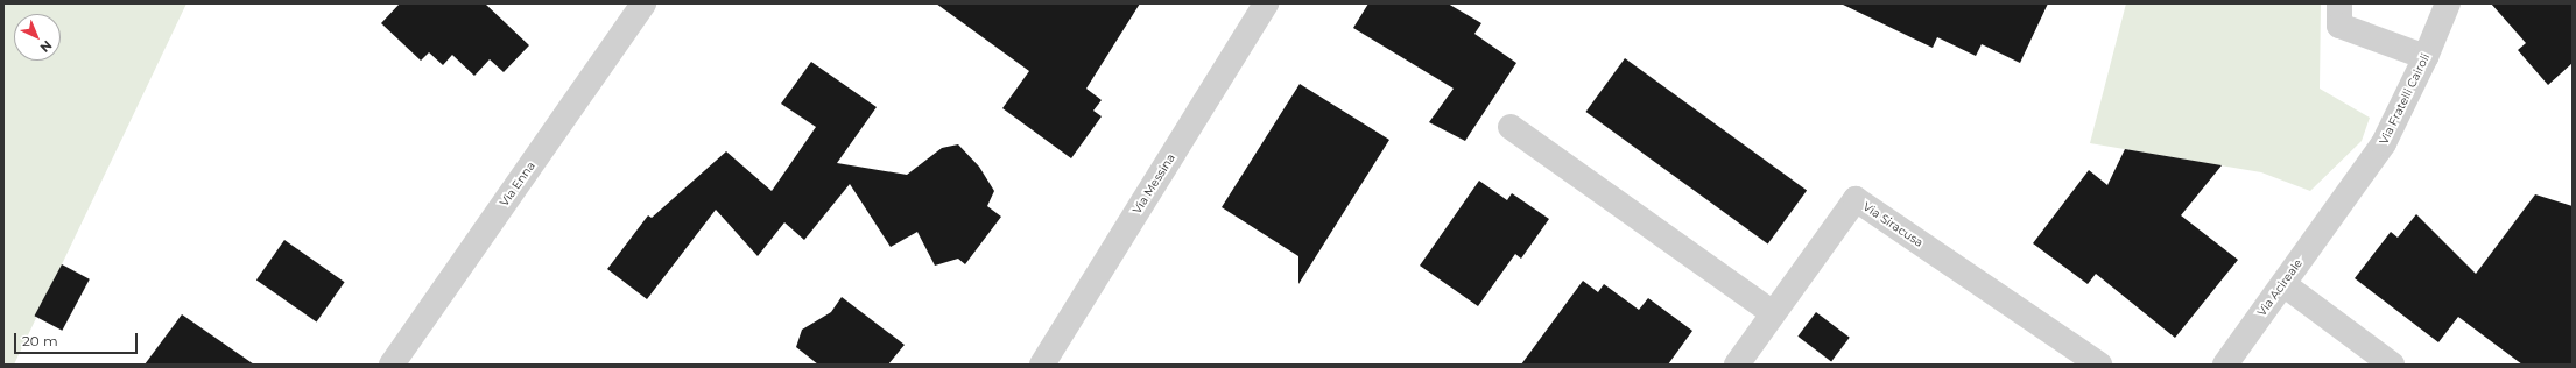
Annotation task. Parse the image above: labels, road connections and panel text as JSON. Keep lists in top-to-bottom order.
{
  "streets": {
    "street": [
      "Via Fratelli Cairoli",
      "Via Enna",
      "Via Messina",
      "Via Siracusa",
      "Via Acireale"
    ]
  },
  "crossings": [
    ["Via Fratelli Cairoli", "Via Acireale"]
  ],
  "scale_bar": "20 m",
  "north": "bottom right"
}
